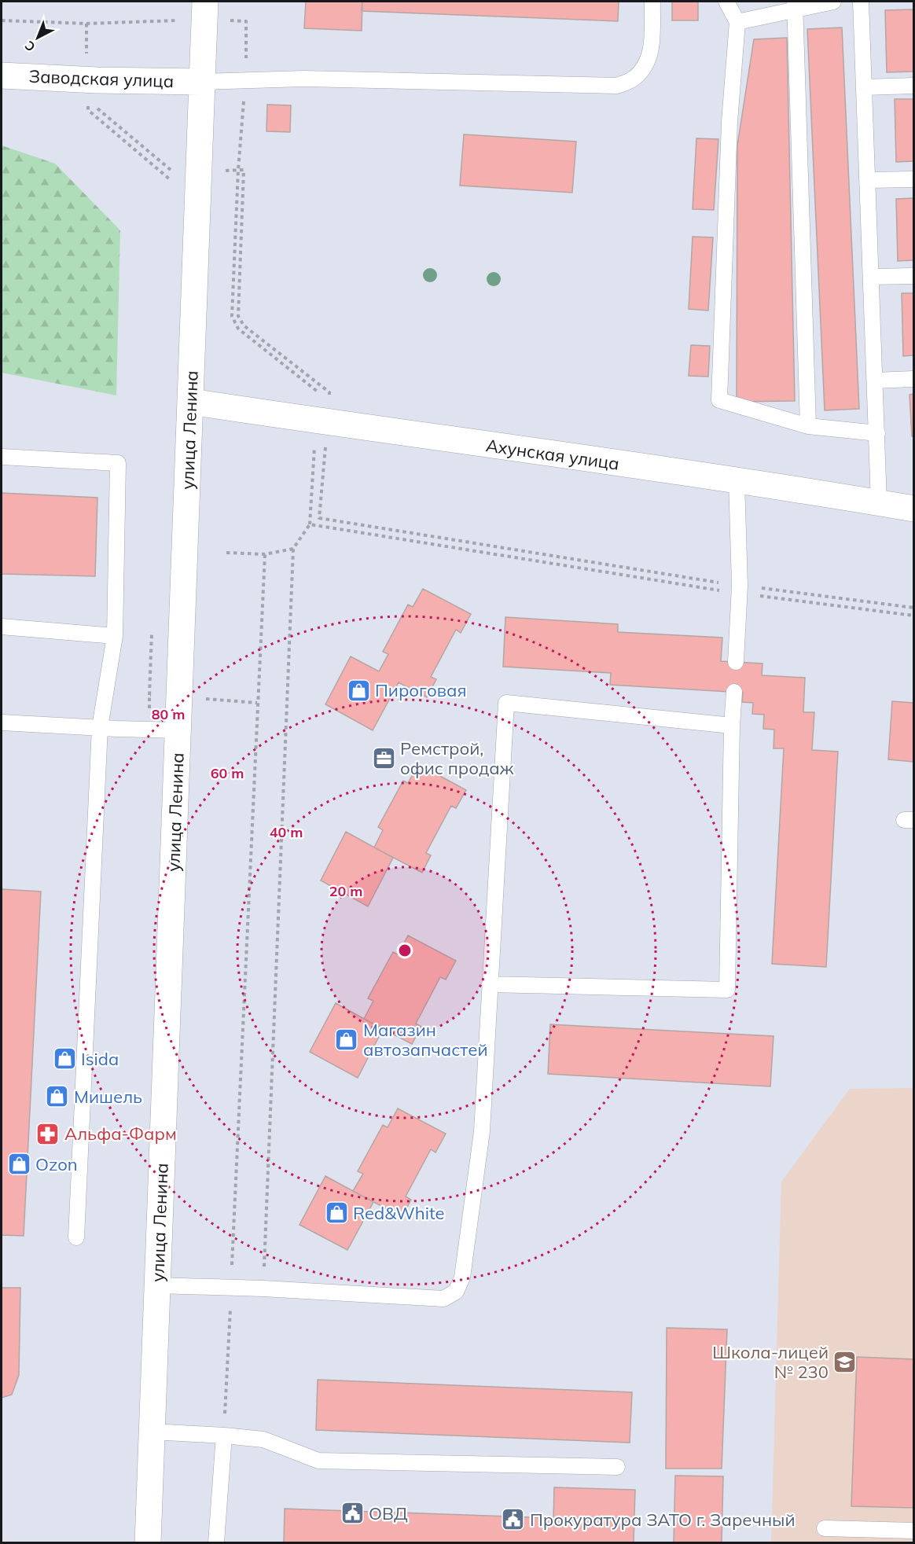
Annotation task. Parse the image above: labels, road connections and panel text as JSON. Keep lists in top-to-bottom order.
{
  "streets": {
    "main road": ["Заводская улица", "улица Ленина", "Ахунская улица"]
  },
  "crossings": [
    ["Заводская улица", "улица Ленина"],
    ["улица Ленина", "Ахунская улица"]
  ],
  "places": {
    "shop": [
      "Пироговая",
      "Магазин автозапчастей",
      "Isida",
      "Мишель",
      "Ozon",
      "Red&White"
    ],
    "office": ["Ремстрой, офис продаж"],
    "pharmacy": ["Альфа-Фарм"],
    "school or university": ["Школа-лицей № 230"],
    "public building": ["ОВД", "Прокуратура ЗАТО г. Заречный"]
  },
  "north": "bottom left",
  "rings": [
    "80 m",
    "60 m",
    "40 m",
    "20 m"
  ]
}
